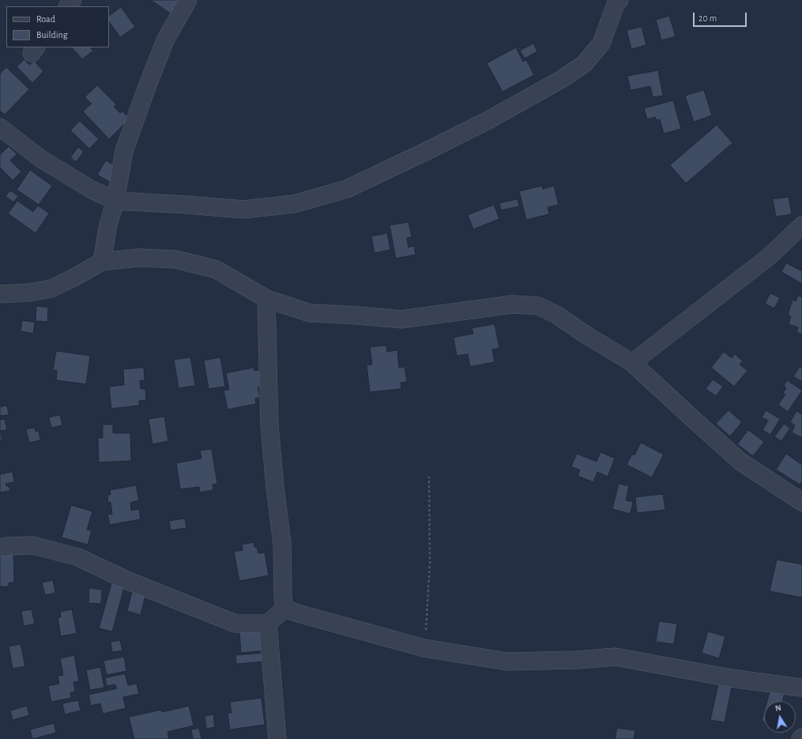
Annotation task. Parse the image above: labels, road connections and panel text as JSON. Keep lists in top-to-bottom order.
{
  "legend": ["Road", "Building"],
  "scale_bar": "20 m",
  "north": "top"
}
